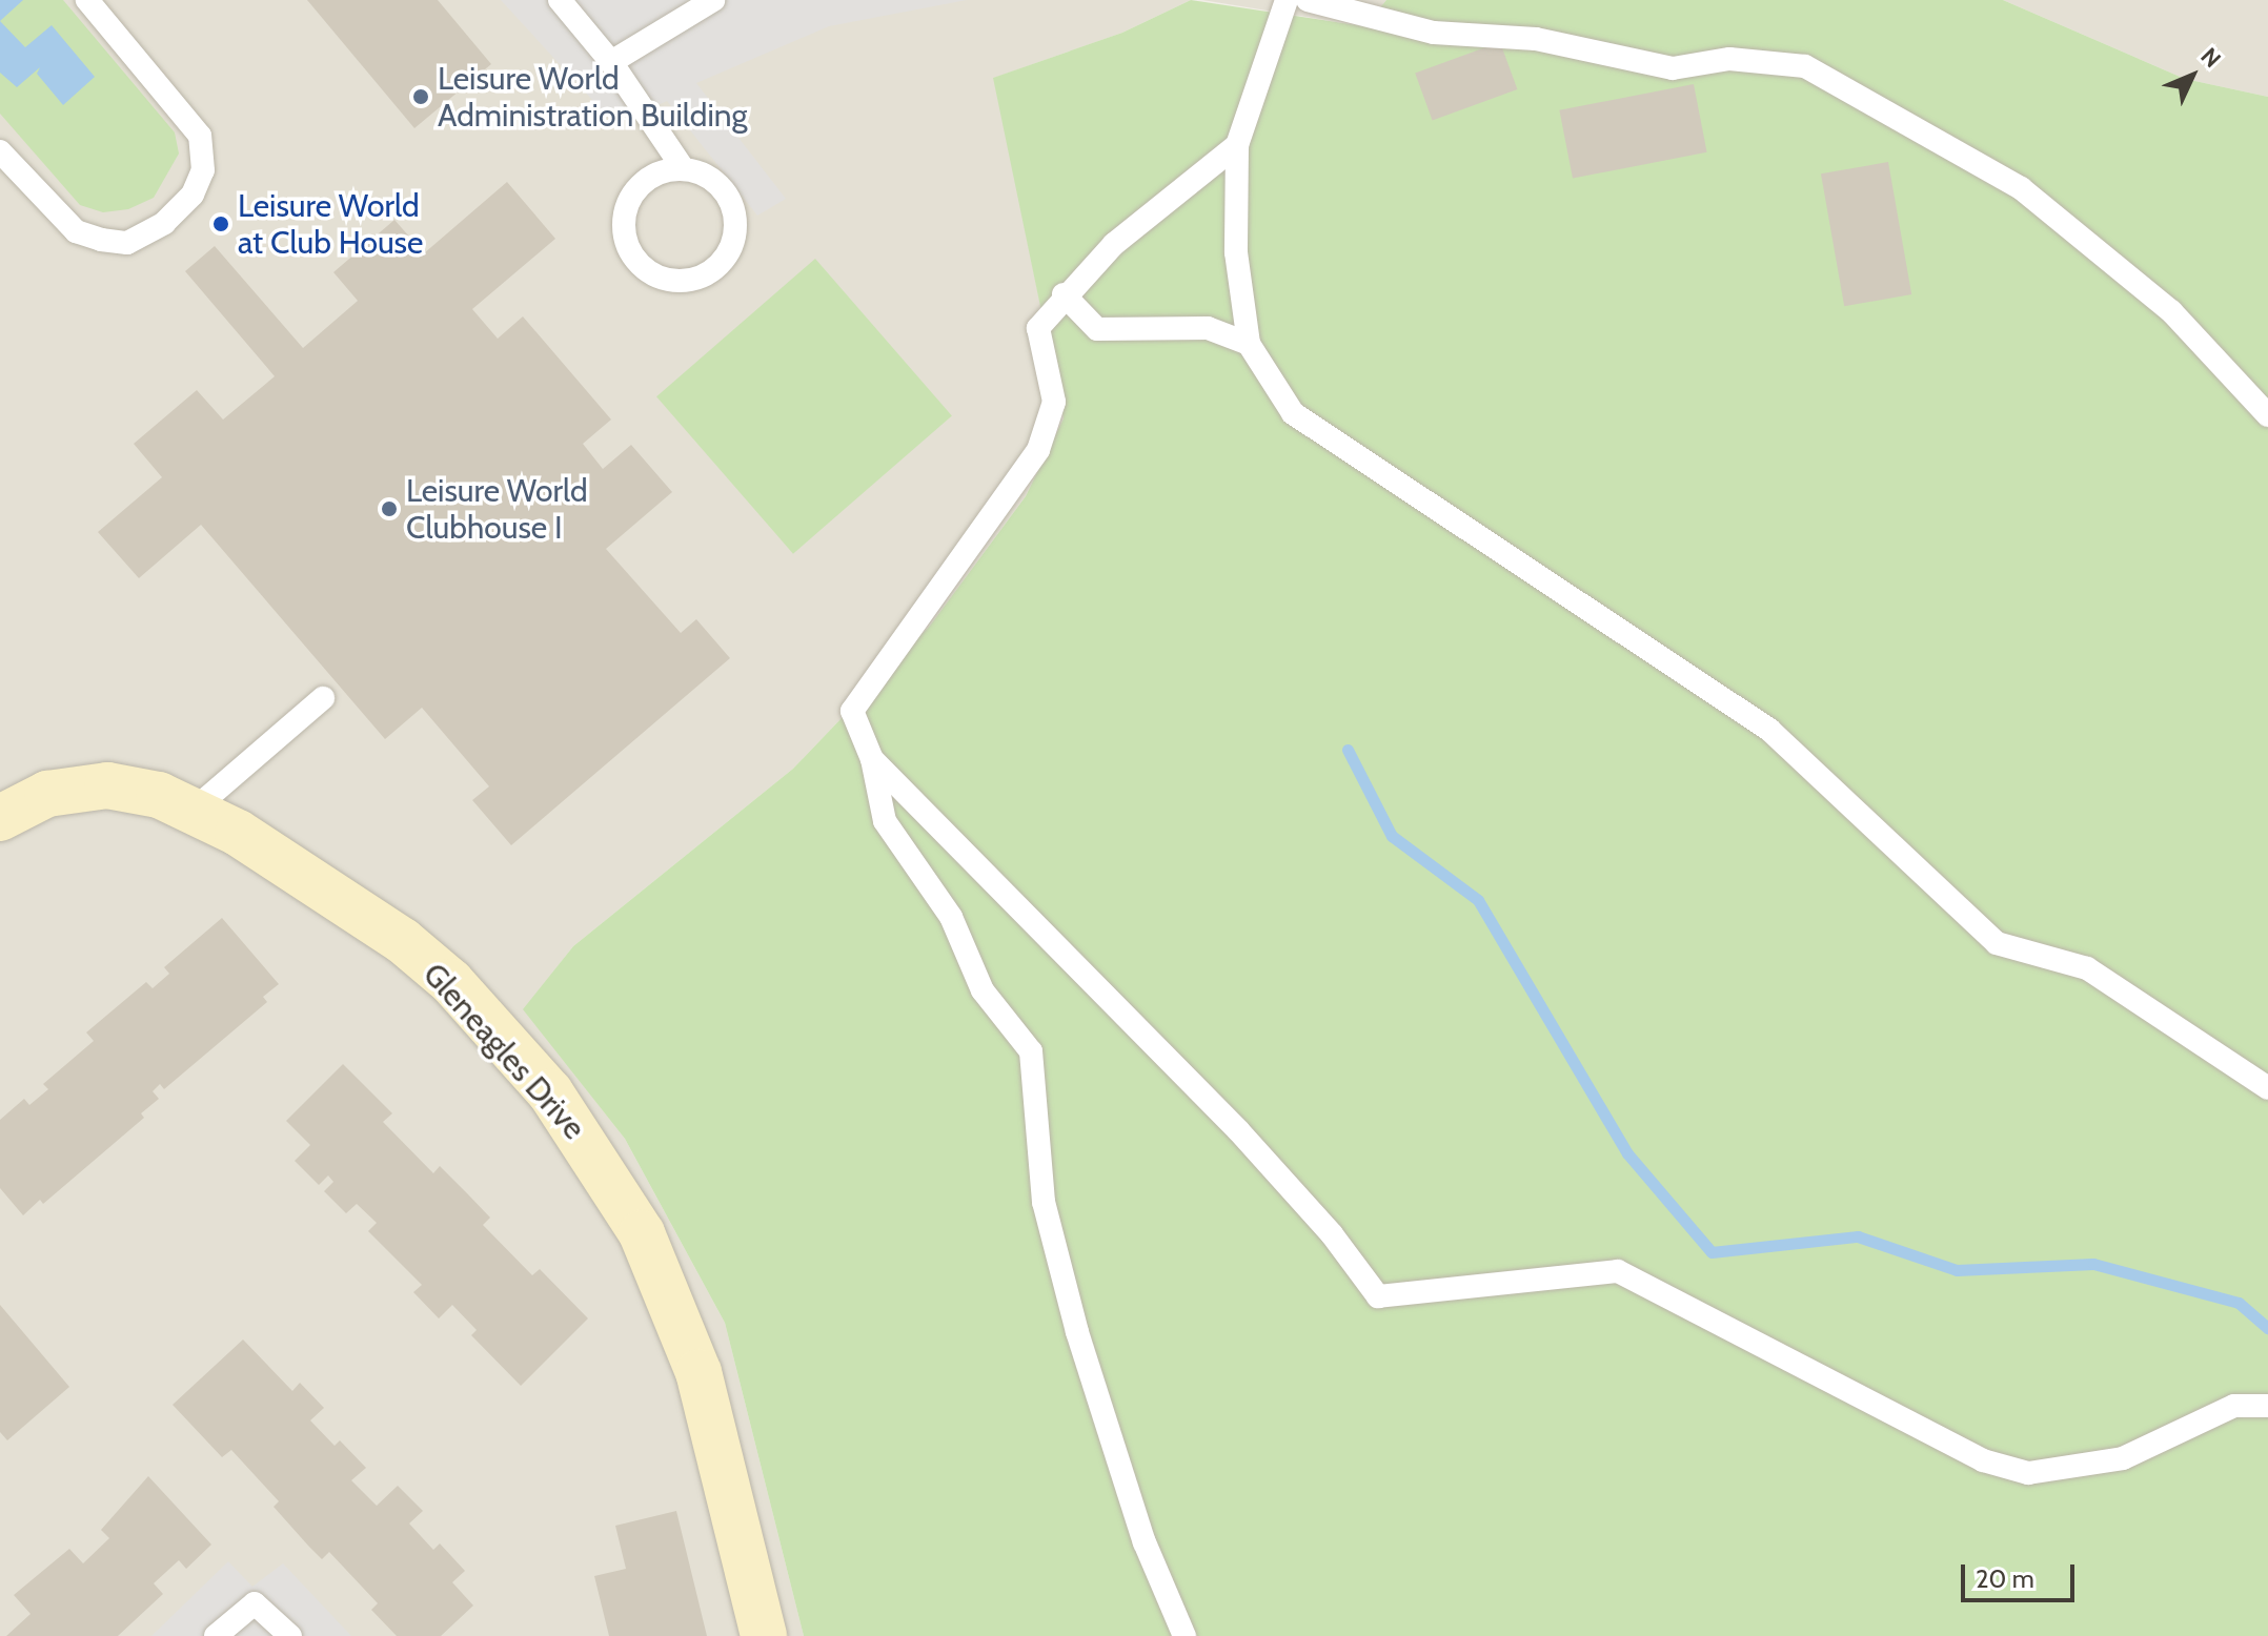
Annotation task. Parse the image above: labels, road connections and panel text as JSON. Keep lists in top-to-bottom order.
{
  "streets": {
    "street": ["Gleneagles Drive"]
  },
  "places": ["Leisure World Administration Building", "Leisure World at Club House", "Leisure World Clubhouse I"],
  "scale_bar": "20 m",
  "north": "top right"
}
